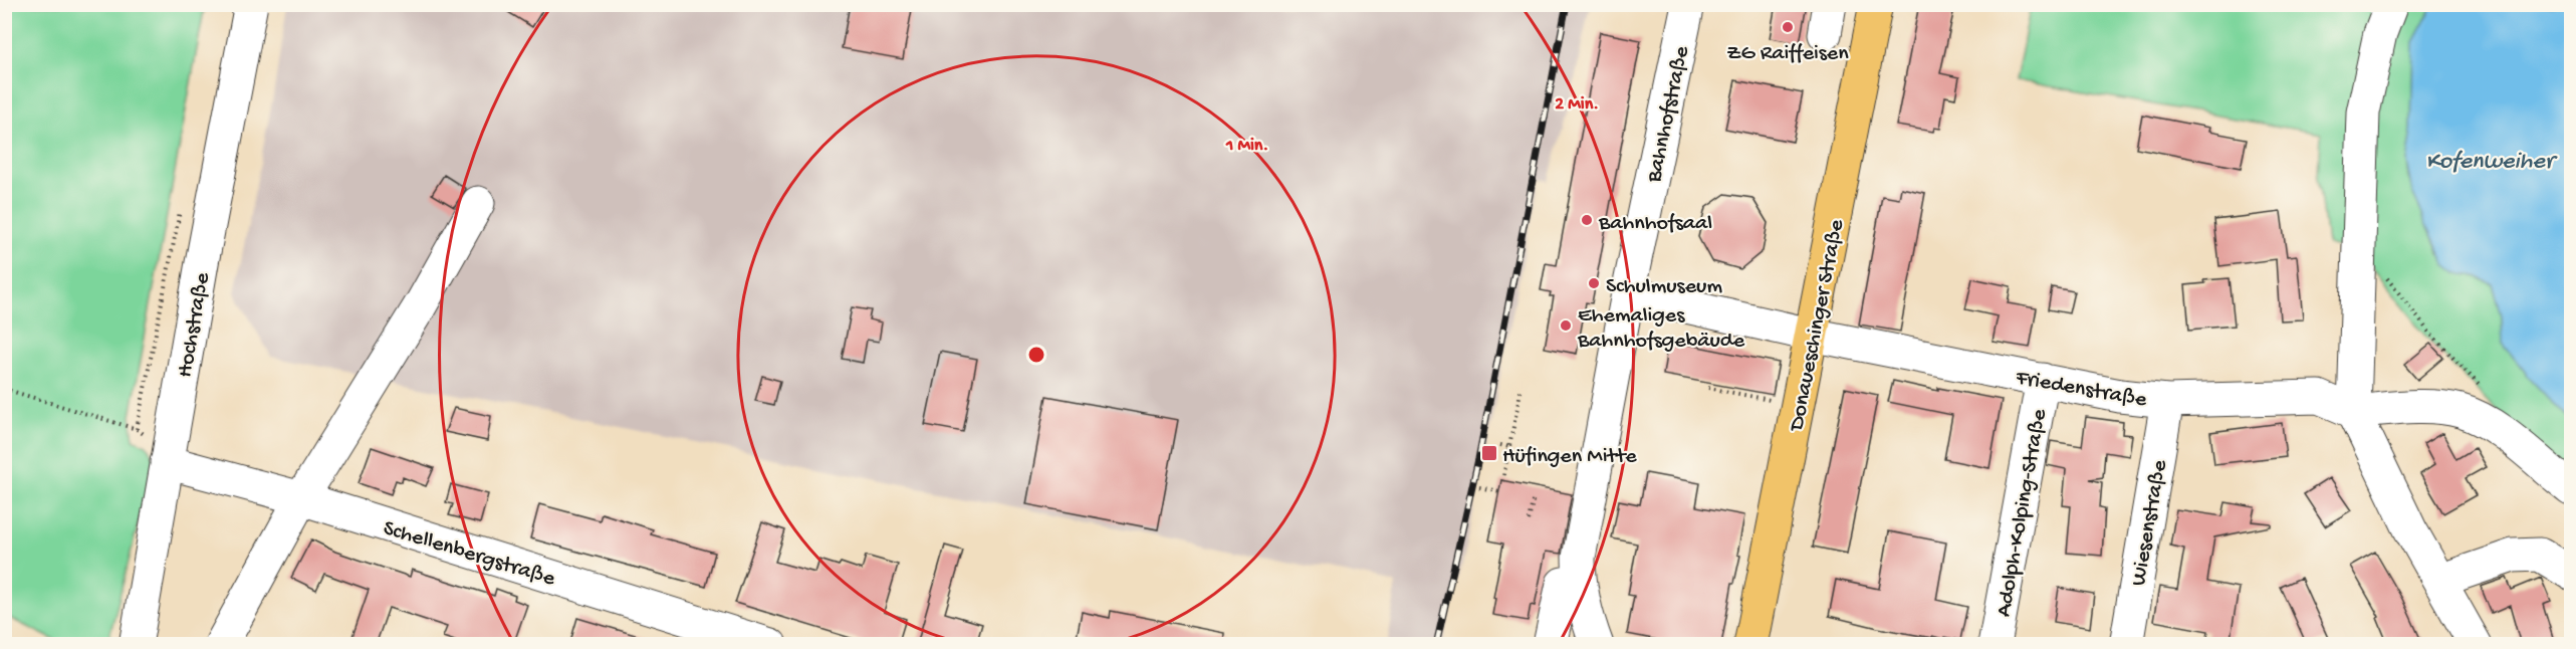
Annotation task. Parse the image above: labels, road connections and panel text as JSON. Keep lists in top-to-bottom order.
{
  "streets": {
    "main road": ["Donaueschinger Straße"],
    "street": [
      "Bahnhofstraße",
      "Hochstraße",
      "Friedenstraße",
      "Adolph-Kolping-Straße",
      "Wiesenstraße",
      "Schellenbergstraße"
    ]
  },
  "crossings": [
    ["Hochstraße", "Schellenbergstraße"],
    ["Donaueschinger Straße", "Friedenstraße"],
    ["Friedenstraße", "Adolph-Kolping-Straße"],
    ["Friedenstraße", "Wiesenstraße"]
  ],
  "water": ["Kofenweiher"],
  "places": {
    "other": [
      "ZG Raiffeisen",
      "Bahnhofsaal",
      "Schulmuseum",
      "Ehemaliges Bahnhofsgebäude"
    ],
    "transit": ["Hüfingen Mitte"]
  },
  "rings": ["2 Min.", "1 Min."]
}
